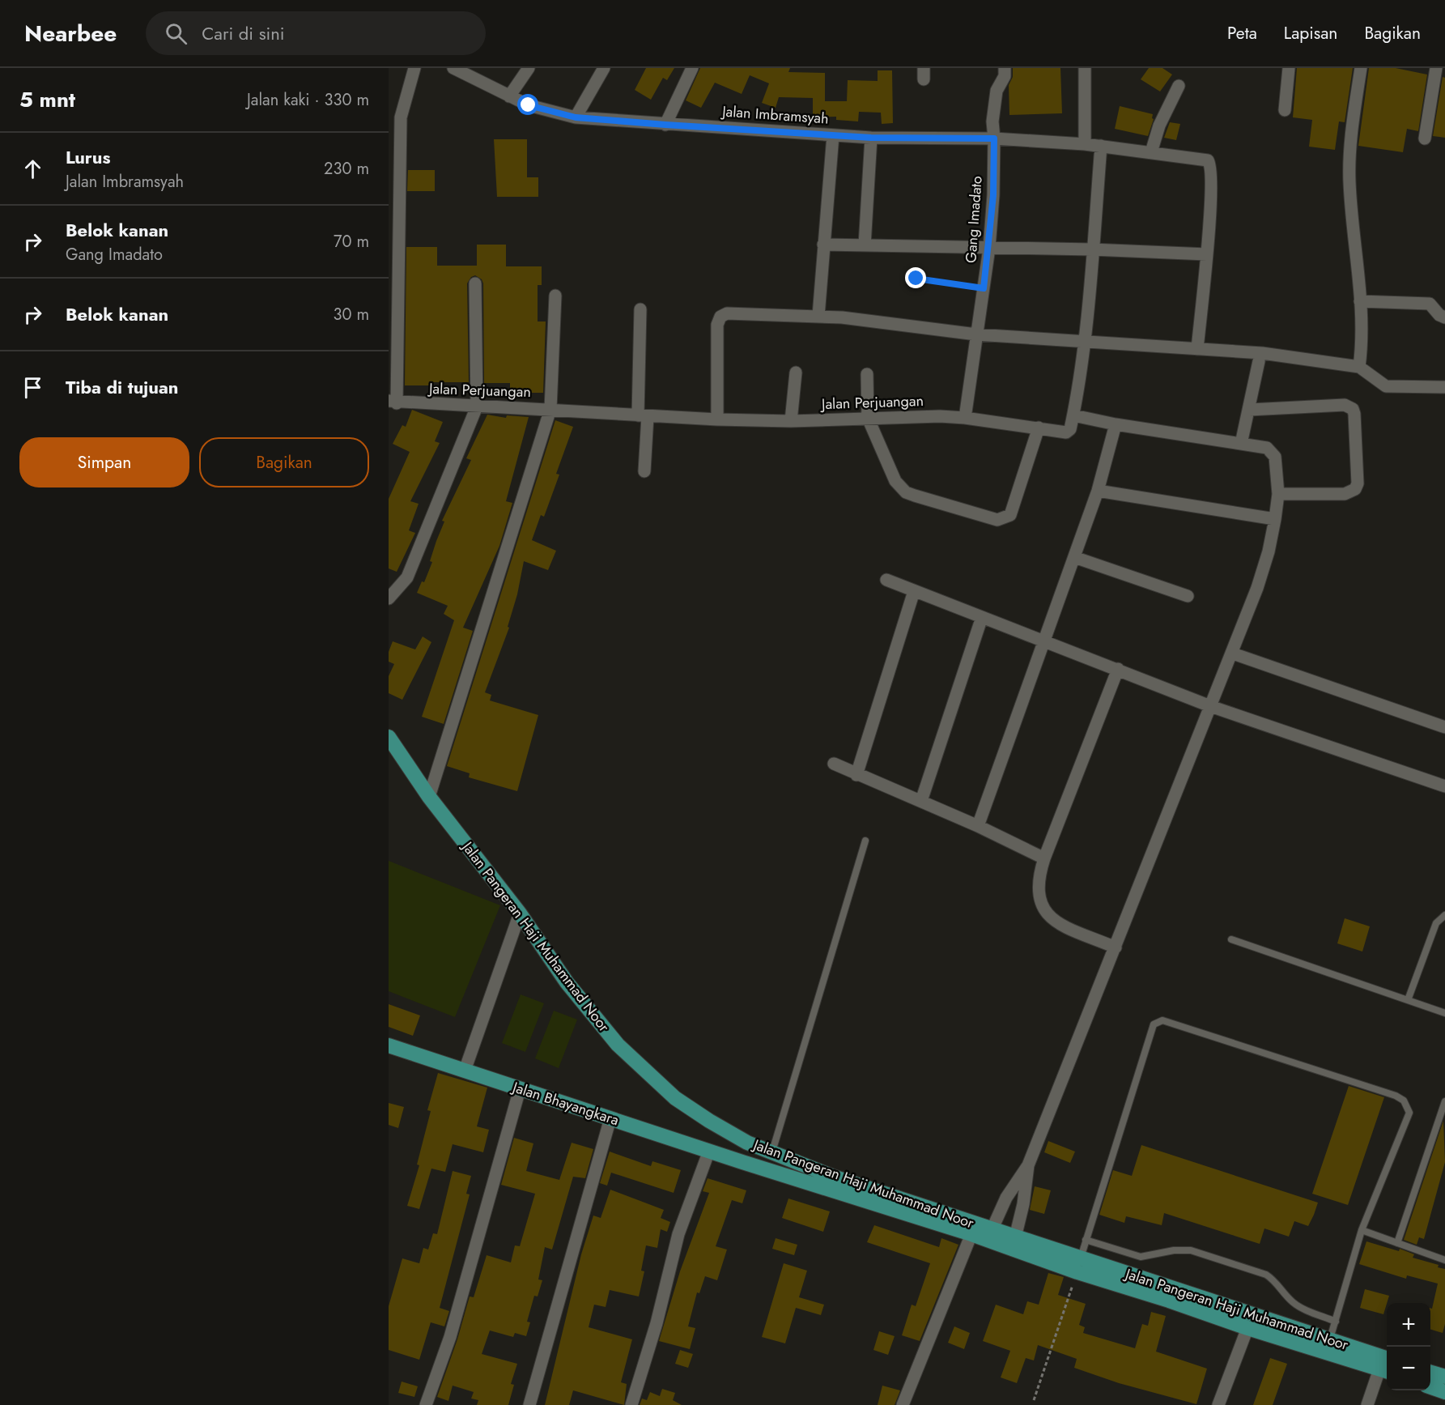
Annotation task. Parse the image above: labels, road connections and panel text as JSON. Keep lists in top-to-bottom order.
{
  "streets": {
    "main road": ["Jalan Pangeran Haji Muhammad Noor", "Jalan Bhayangkara"],
    "street": ["Jalan Imbramsyah", "Gang Imadato", "Jalan Perjuangan"]
  },
  "crossings": [
    ["Jalan Imbramsyah", "Gang Imadato"],
    ["Jalan Imbramsyah", "Jalan Perjuangan"],
    ["Gang Imadato", "Jalan Perjuangan"],
    ["Jalan Pangeran Haji Muhammad Noor", "Jalan Bhayangkara"]
  ],
  "page": {
    "header": "Nearbee",
    "search": "Cari di sini",
    "nav": ["Peta", "Lapisan", "Bagikan"],
    "heading": ["5 mnt", "Jalan kaki · 330 m"],
    "list": [
      ["Lurus", "Jalan Imbramsyah", "230 m"],
      ["Belok kanan", "Gang Imadato", "70 m"],
      ["Belok kanan", "30 m"],
      "Tiba di tujuan"
    ],
    "buttons": ["Simpan", "Bagikan"],
    "map_buttons": ["+", "−"]
  }
}
